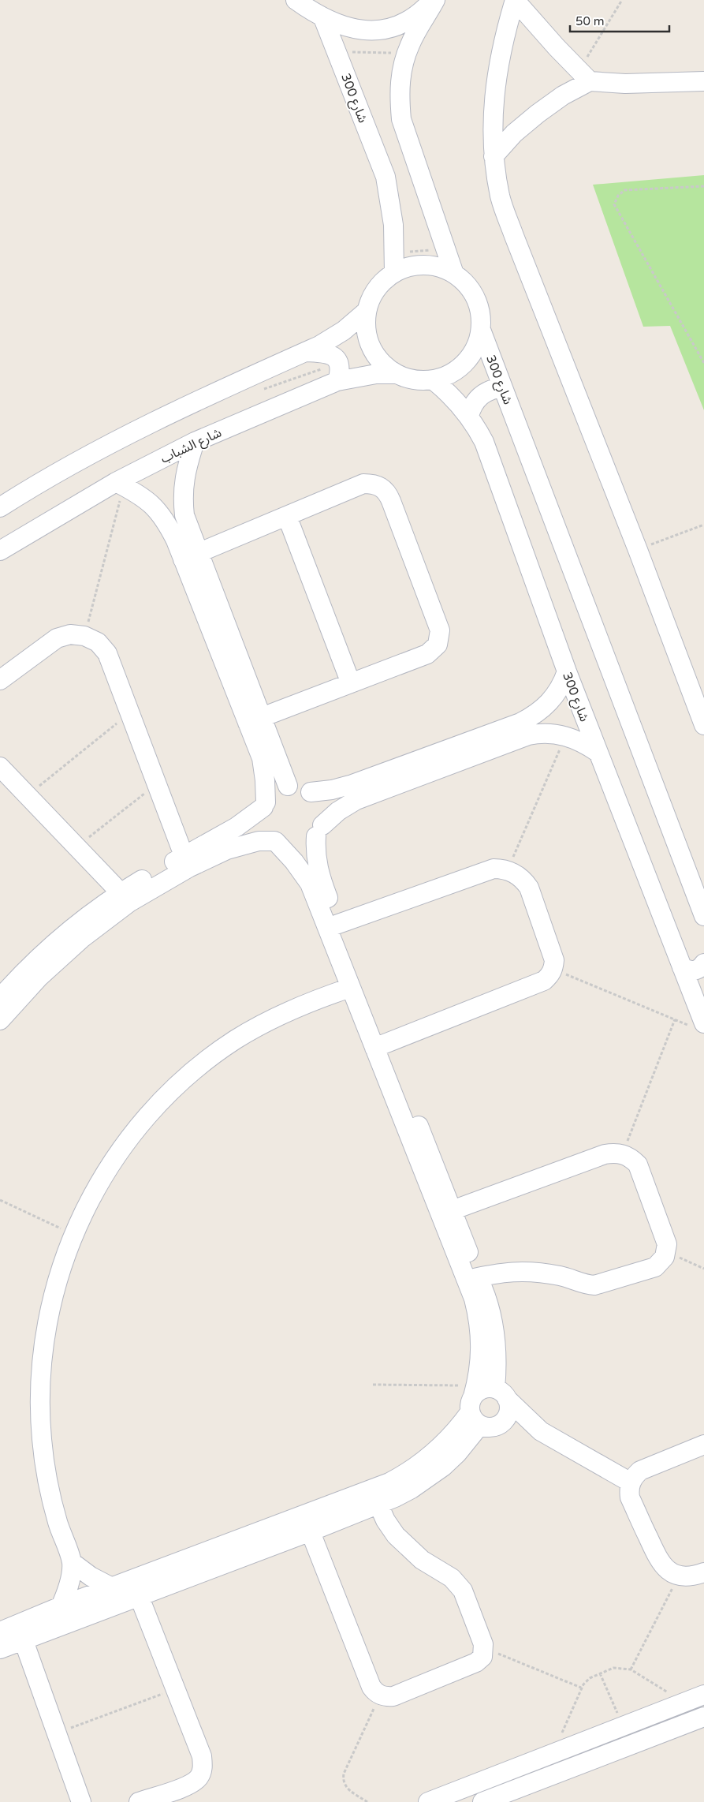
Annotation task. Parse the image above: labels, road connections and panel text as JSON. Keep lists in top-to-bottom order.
{
  "streets": {
    "street": ["شارع 300", "شارع الشباب"]
  },
  "crossings": [
    ["شارع 300", "شارع الشباب"]
  ],
  "scale_bar": "50 m"
}
